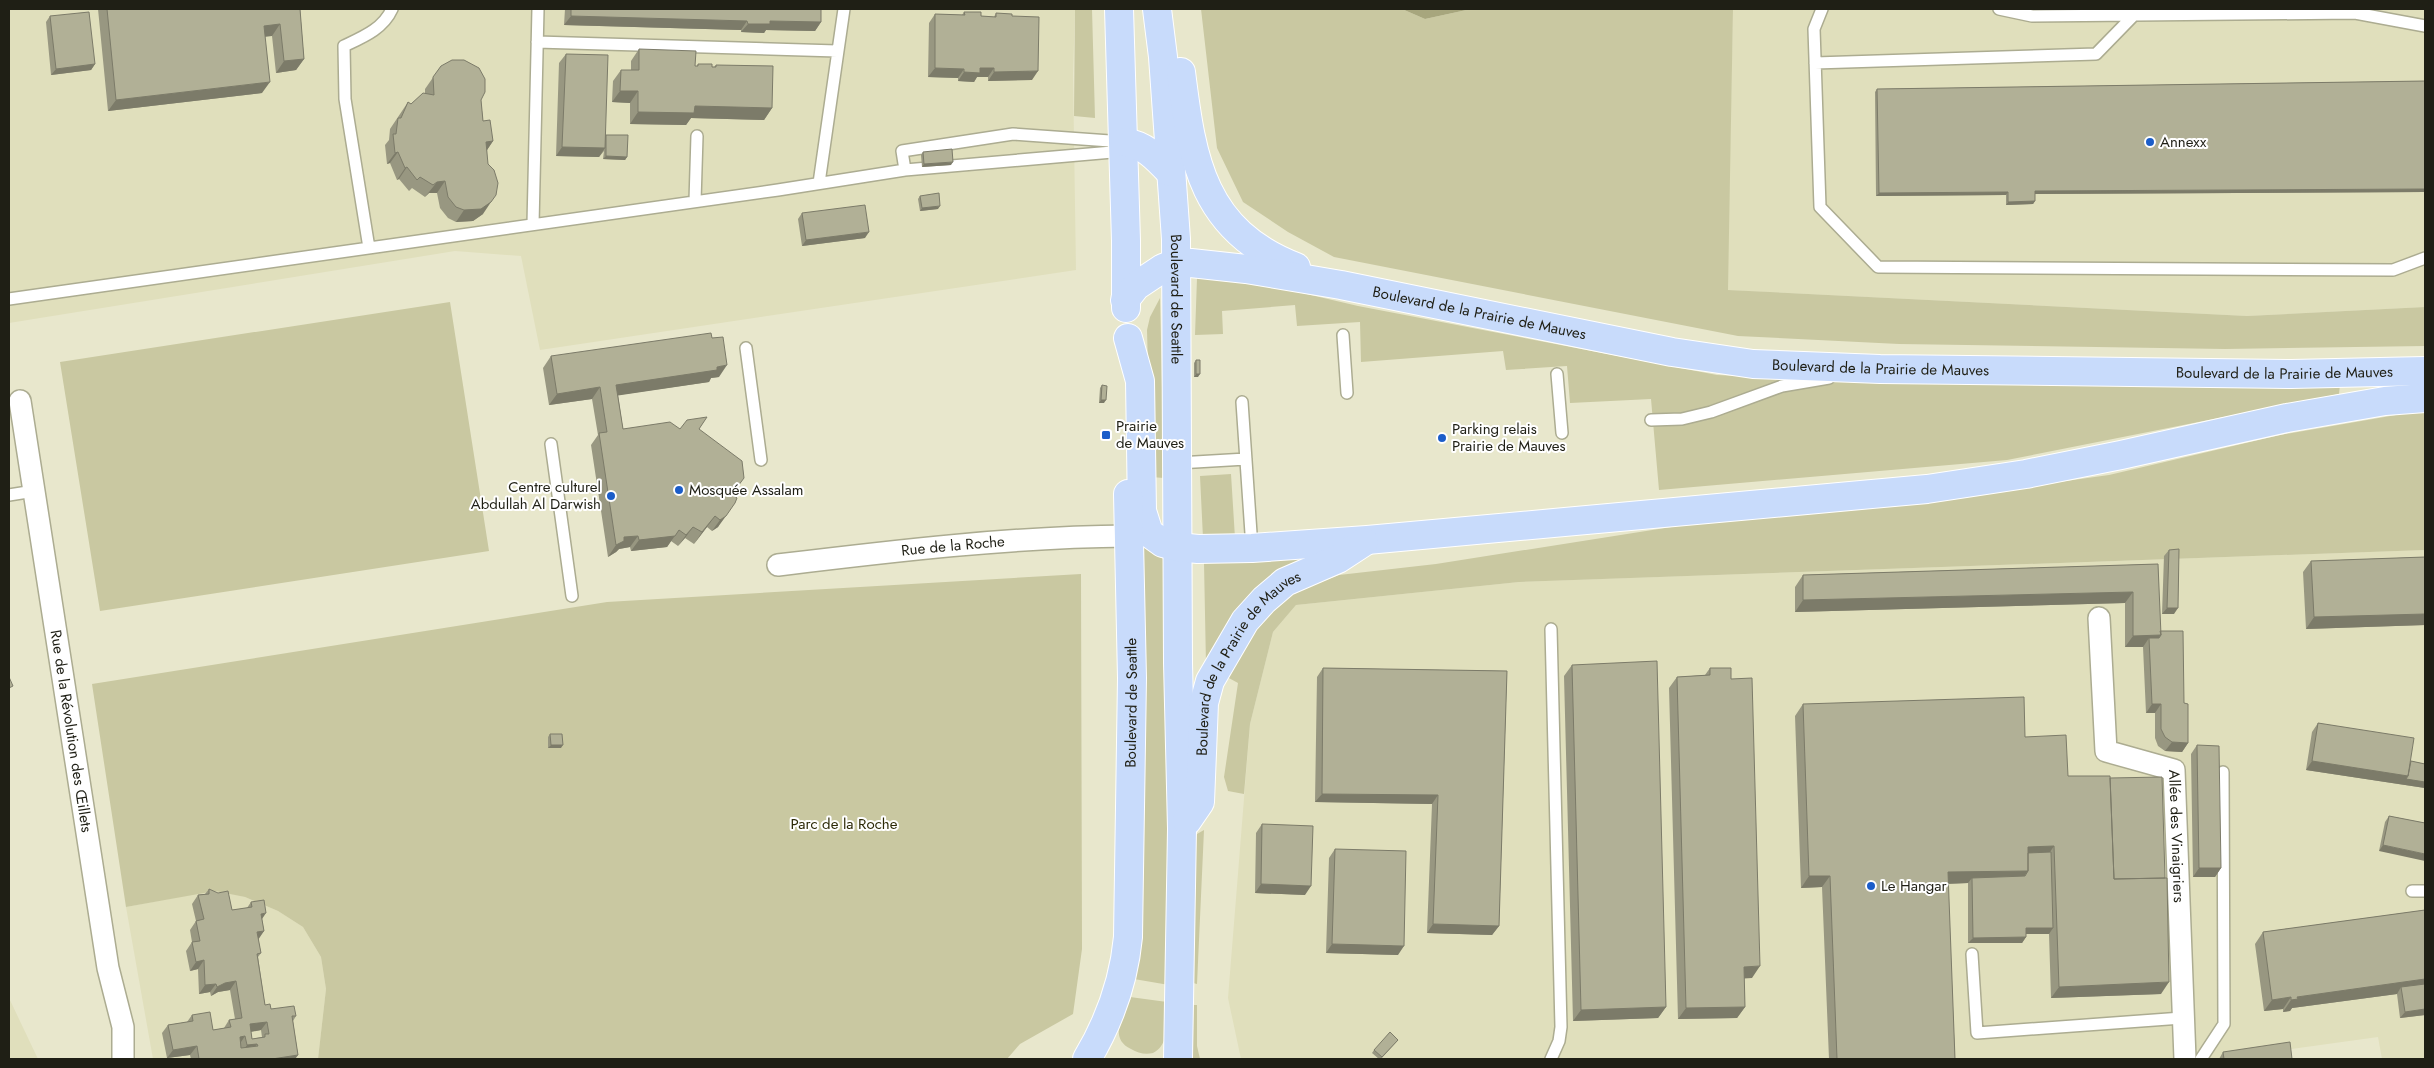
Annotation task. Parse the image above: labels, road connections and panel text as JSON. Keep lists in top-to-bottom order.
{
  "streets": {
    "main road": ["Boulevard de Seattle", "Boulevard de la Prairie de Mauves"],
    "street": ["Rue de la Roche", "Rue de la Révolution des Œillets", "Allée des Vinaigriers"]
  },
  "crossings": [
    ["Boulevard de Seattle", "Boulevard de la Prairie de Mauves"],
    ["Boulevard de Seattle", "Rue de la Roche"]
  ],
  "parks": ["Parc de la Roche"],
  "places": {
    "other": [
      "Annexx",
      "Parking relais Prairie de Mauves",
      "Mosquée Assalam",
      "Centre culturel Abdullah Al Darwish",
      "Le Hangar"
    ],
    "transit": ["Prairie de Mauves"]
  }
}
